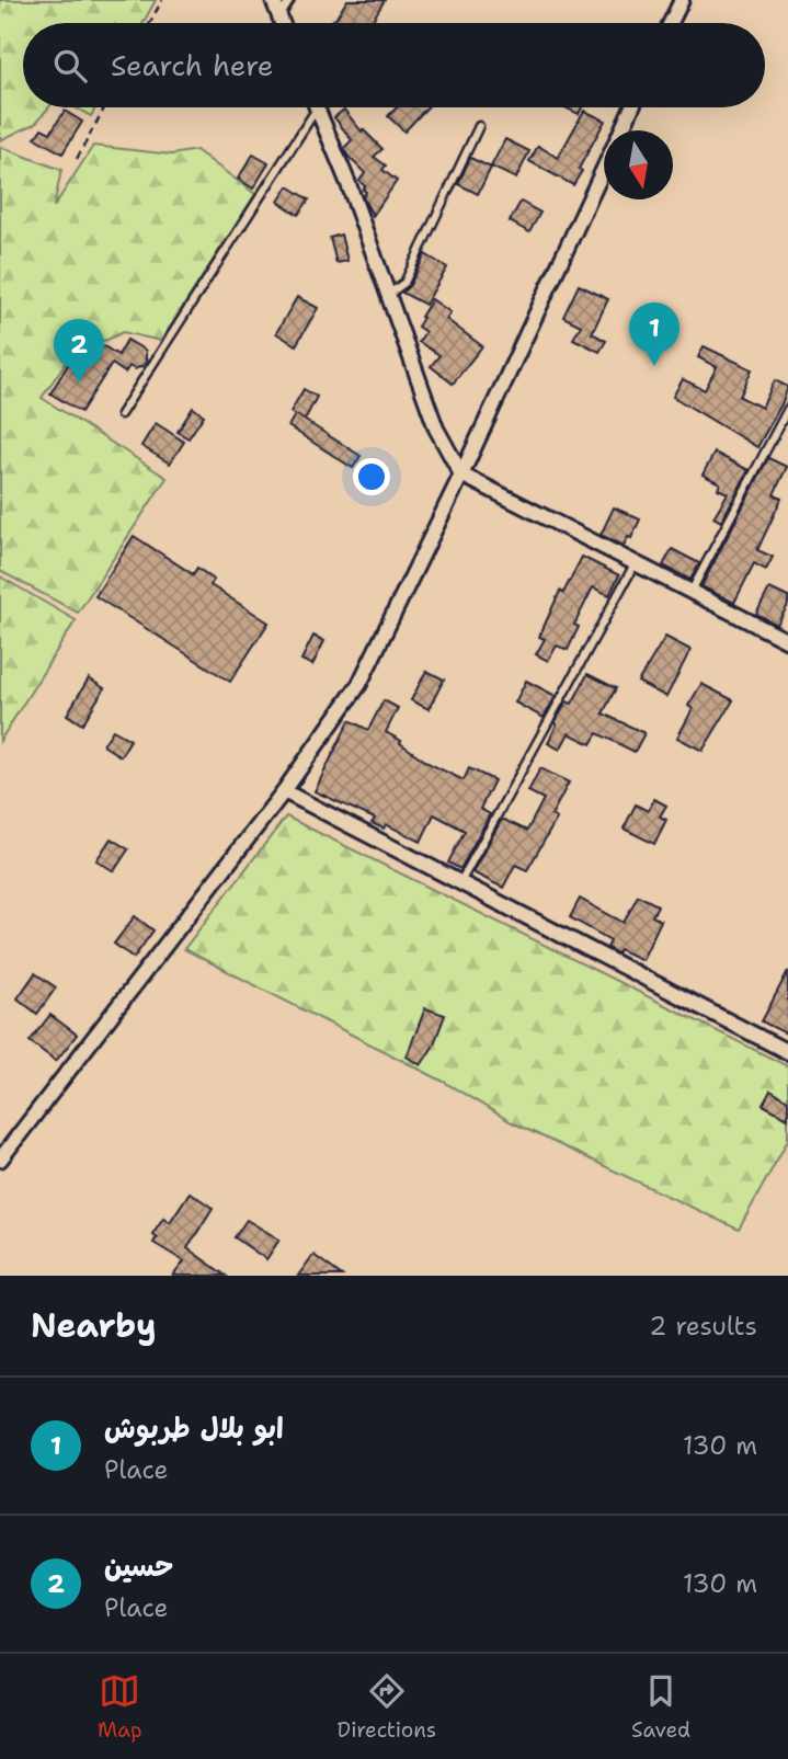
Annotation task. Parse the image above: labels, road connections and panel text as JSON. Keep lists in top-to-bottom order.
{
  "north": "bottom",
  "page": {
    "search": "Search here",
    "pins": ["1", "2"],
    "heading": ["Nearby", "2 results"],
    "list": [
      {
        "mark": "1",
        "name": "ابو بلال طربوش",
        "note": "Place",
        "value": "130 m"
      },
      {
        "mark": "2",
        "name": "حسين",
        "note": "Place",
        "value": "130 m"
      }
    ],
    "nav": ["Map", "Directions", "Saved"]
  }
}
